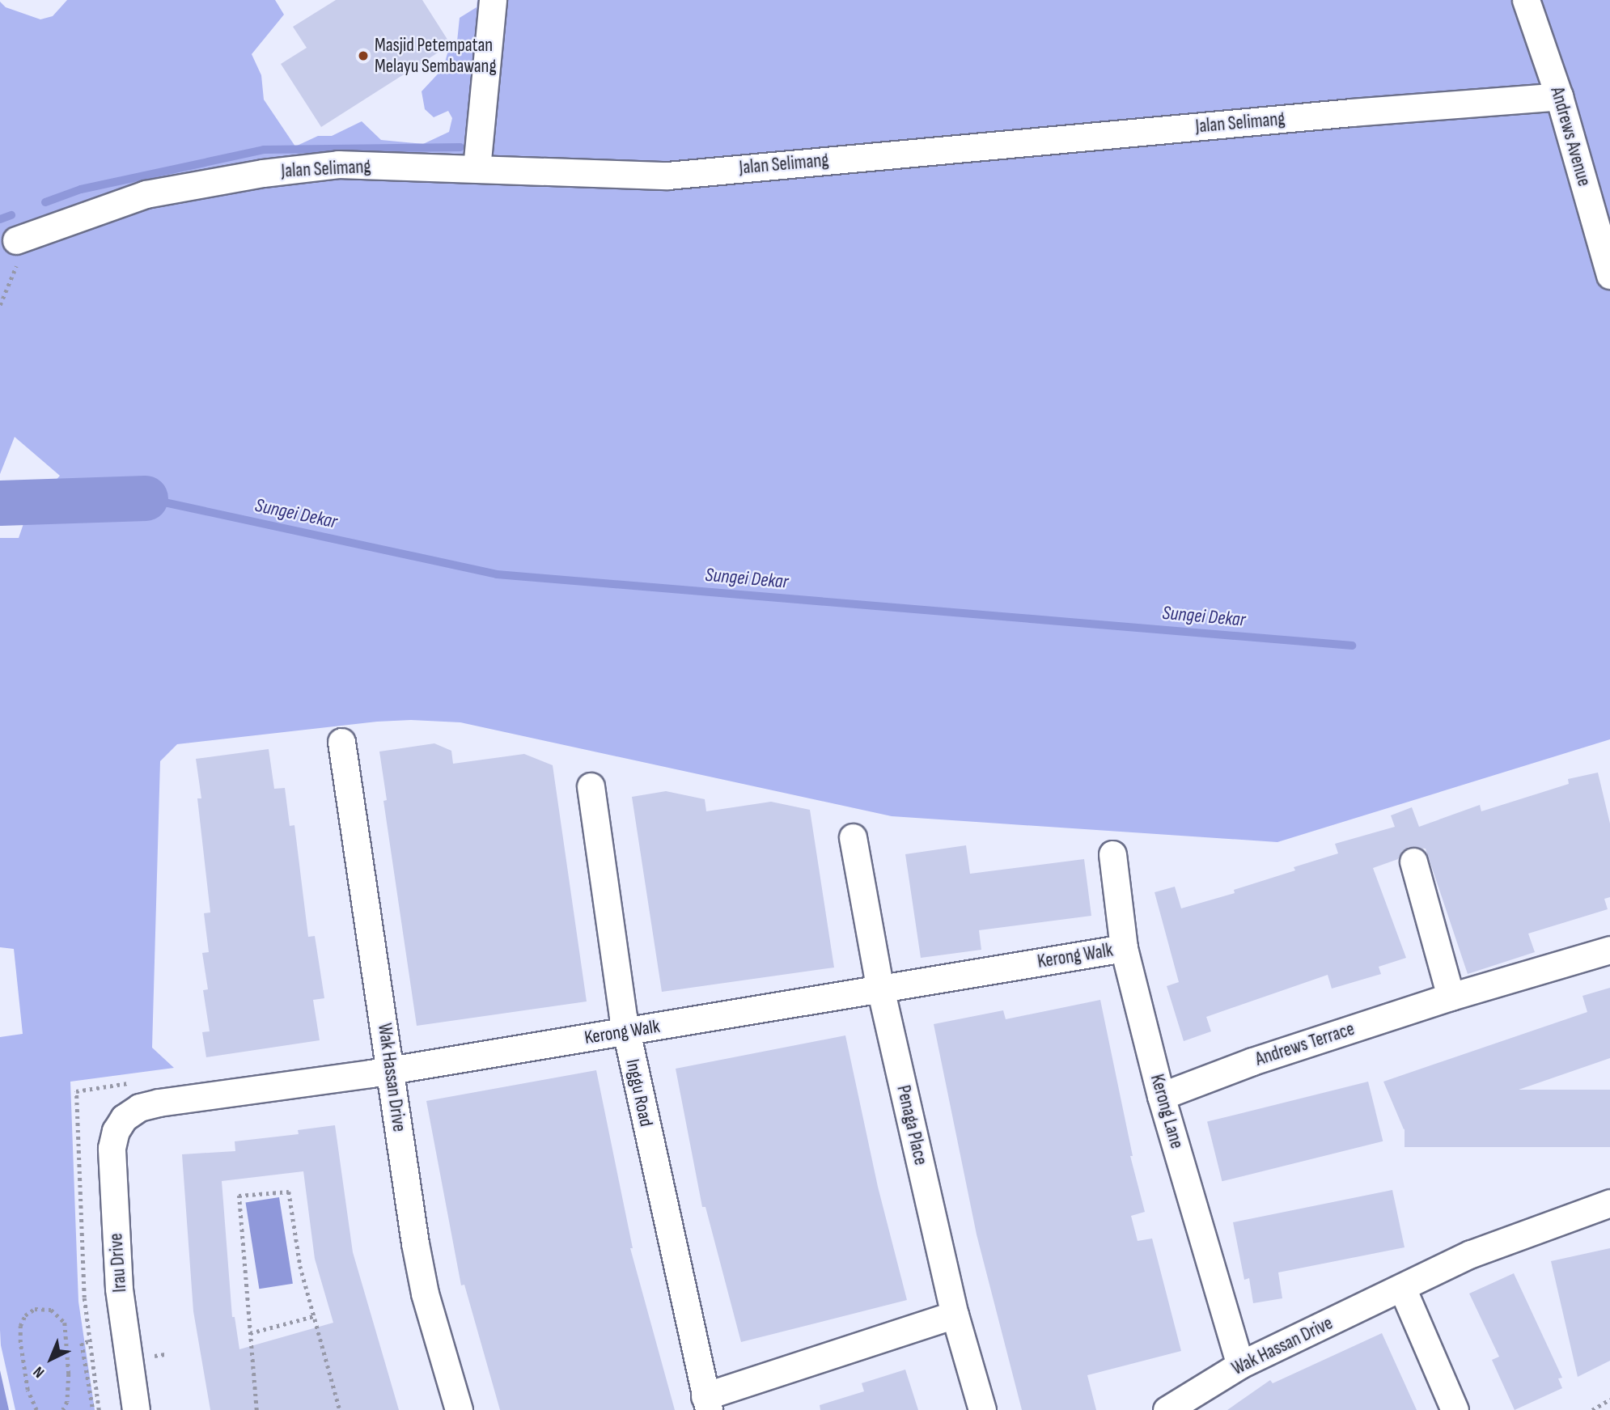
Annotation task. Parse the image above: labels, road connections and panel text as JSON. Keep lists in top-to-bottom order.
{
  "streets": {
    "street": [
      "Jalan Selimang",
      "Andrews Avenue",
      "Kerong Walk",
      "Andrews Terrace",
      "Wak Hassan Drive",
      "Inggu Road",
      "Kerong Lane",
      "Penaga Place",
      "Irau Drive"
    ]
  },
  "crossings": [
    ["Jalan Selimang", "Andrews Avenue"],
    ["Kerong Walk", "Wak Hassan Drive"],
    ["Kerong Walk", "Inggu Road"],
    ["Kerong Walk", "Kerong Lane"],
    ["Kerong Walk", "Penaga Place"],
    ["Kerong Walk", "Irau Drive"],
    ["Andrews Terrace", "Kerong Lane"],
    ["Wak Hassan Drive", "Kerong Lane"],
    ["Inggu Road", "Penaga Place"]
  ],
  "water": ["Sungei Dekar"],
  "places": ["Masjid Petempatan Melayu Sembawang"],
  "north": "bottom left"
}
